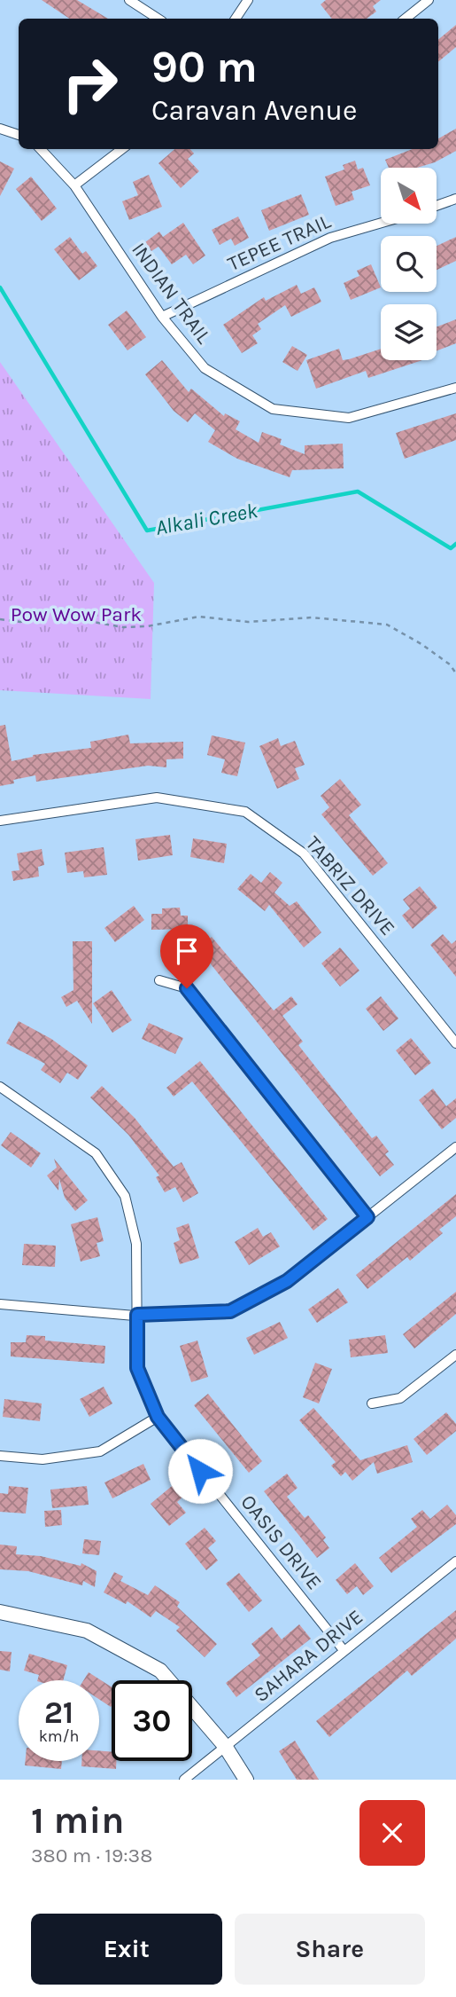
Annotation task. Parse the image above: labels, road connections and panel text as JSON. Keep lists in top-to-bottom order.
{
  "streets": {
    "street": [
      "TEPEE TRAIL",
      "INDIAN TRAIL",
      "TABRIZ DRIVE",
      "OASIS DRIVE",
      "SAHARA DRIVE"
    ]
  },
  "crossings": [
    ["TEPEE TRAIL", "INDIAN TRAIL"],
    ["OASIS DRIVE", "SAHARA DRIVE"]
  ],
  "water": ["Alkali Creek"],
  "parks": ["Pow Wow Park"],
  "north": "bottom right",
  "page": {
    "turn": ["90 m", "Caravan Avenue"],
    "speed": "21 km/h",
    "limit": "30",
    "heading": ["1 min", "380 m · 19:38"],
    "buttons": ["Exit", "Share"]
  }
}
